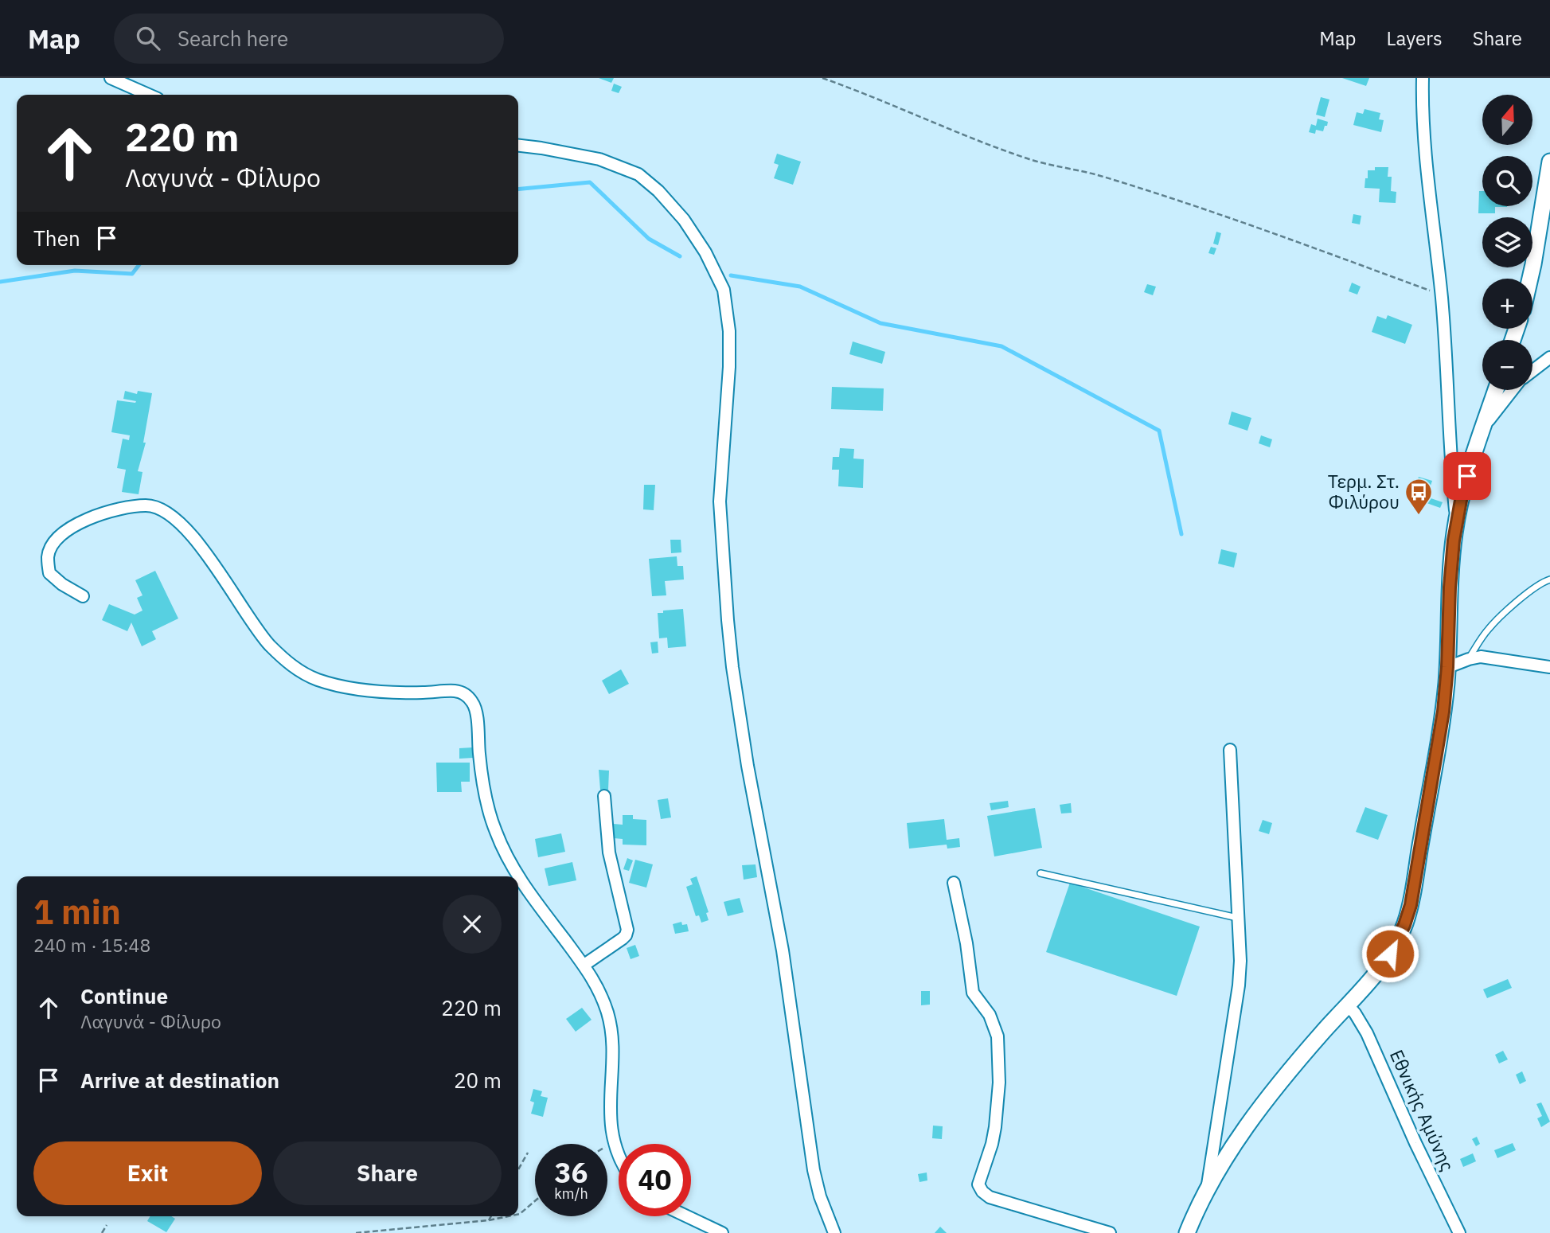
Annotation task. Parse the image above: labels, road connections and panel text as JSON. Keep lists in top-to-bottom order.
{
  "streets": {
    "street": ["Εθνικής Αμύνης"]
  },
  "places": {
    "bus stop": ["Τερμ. Στ. Φιλύρου"]
  },
  "north": "top",
  "page": {
    "header": "Map",
    "search": "Search here",
    "nav": ["Map", "Layers", "Share"],
    "map_buttons": ["+", "−"],
    "turn": ["220 m", "Λαγυνά - Φίλυρο"],
    "then": "Then",
    "heading": ["1 min", "240 m · 15:48"],
    "list": [
      {
        "name": "Continue",
        "note": "Λαγυνά - Φίλυρο",
        "value": "220 m"
      },
      {
        "name": "Arrive at destination",
        "value": "20 m"
      }
    ],
    "buttons": ["Exit", "Share"],
    "speed": "36 km/h",
    "limit": "40"
  }
}
